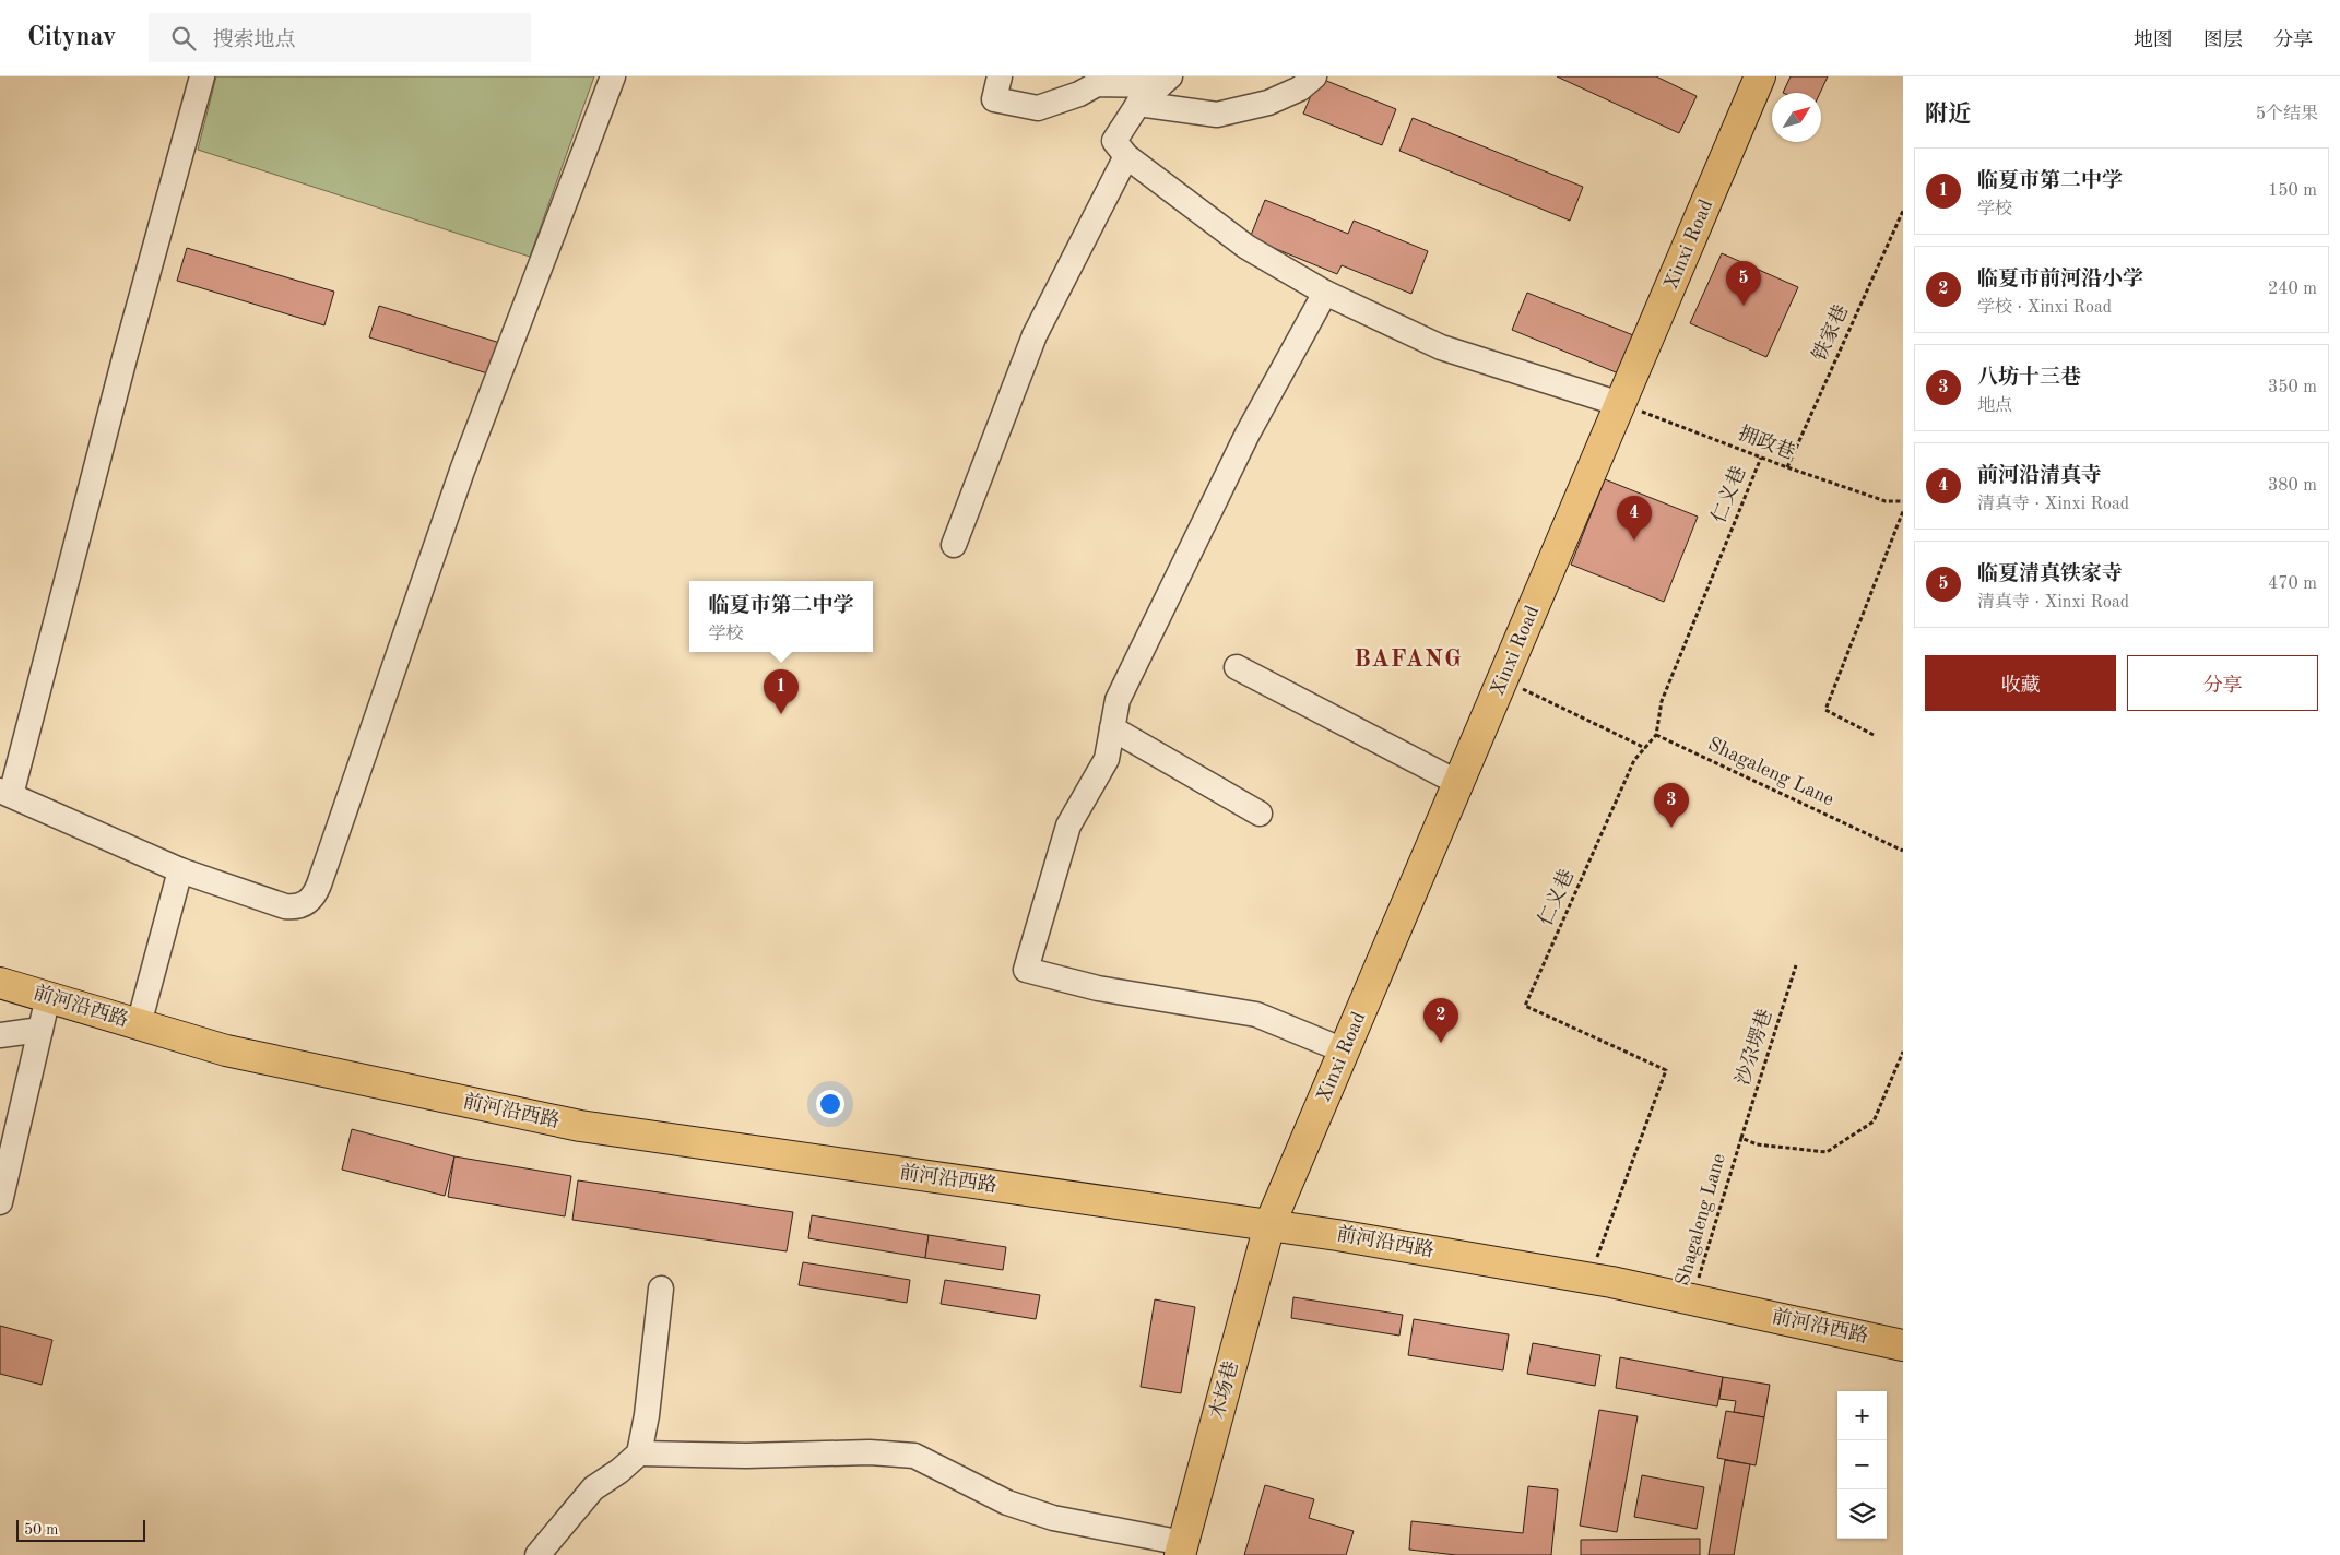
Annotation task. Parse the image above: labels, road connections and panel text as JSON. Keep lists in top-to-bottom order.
{
  "streets": {
    "main road": ["Xinxi Road", "前河沿西路", "木场巷"],
    "path": [
      "铁家巷",
      "拥政巷",
      "仁义巷",
      "Shagaleng Lane",
      "沙尕塄巷"
    ]
  },
  "crossings": [
    ["Xinxi Road", "拥政巷"],
    ["Xinxi Road", "前河沿西路"],
    ["Xinxi Road", "木场巷"],
    ["铁家巷", "拥政巷"],
    ["拥政巷", "仁义巷"],
    ["仁义巷", "Shagaleng Lane"],
    ["仁义巷", "前河沿西路"],
    ["Shagaleng Lane", "前河沿西路"],
    ["Shagaleng Lane", "沙尕塄巷"],
    ["前河沿西路", "木场巷"]
  ],
  "districts": ["BAFANG"],
  "scale_bar": "50 m",
  "north": "top right",
  "page": {
    "header": "Citynav",
    "search": "搜索地点",
    "nav": ["地图", "图层", "分享"],
    "heading": ["附近", "5个结果"],
    "list": [
      {
        "mark": "1",
        "name": "临夏市第二中学",
        "note": "学校",
        "value": "150 m"
      },
      {
        "mark": "2",
        "name": "临夏市前河沿小学",
        "note": "学校 · Xinxi Road",
        "value": "240 m"
      },
      {
        "mark": "3",
        "name": "八坊十三巷",
        "note": "地点",
        "value": "350 m"
      },
      {
        "mark": "4",
        "name": "前河沿清真寺",
        "note": "清真寺 · Xinxi Road",
        "value": "380 m"
      },
      {
        "mark": "5",
        "name": "临夏清真铁家寺",
        "note": "清真寺 · Xinxi Road",
        "value": "470 m"
      }
    ],
    "pins": [
      "5",
      "4",
      "1",
      "3",
      "2"
    ],
    "popup": ["临夏市第二中学", "学校"],
    "buttons": ["收藏", "分享"],
    "map_buttons": ["+", "−"],
    "scale": "50 m"
  }
}
